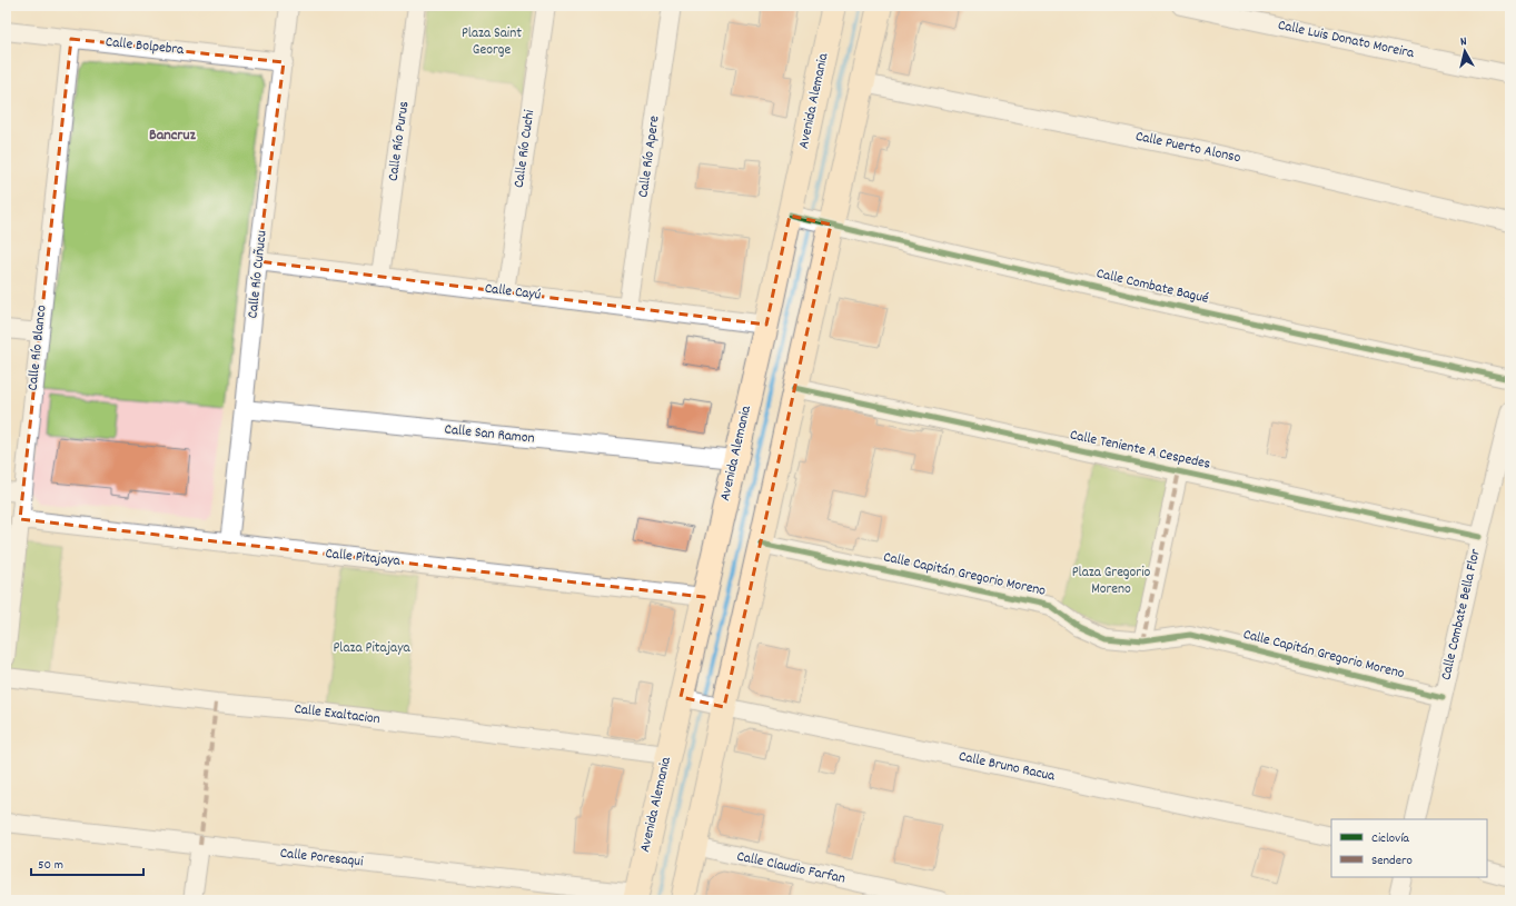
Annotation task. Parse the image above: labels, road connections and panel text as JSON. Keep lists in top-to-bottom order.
{
  "streets": {
    "main road": ["Avenida Alemania"],
    "street": [
      "Calle Luis Donato Moreira",
      "Calle Bolpebra",
      "Calle Río Purus",
      "Calle Puerto Alonso",
      "Calle Río Cuchi",
      "Calle Río Apere",
      "Calle Río Cuñucu",
      "Calle Combate Bagué",
      "Calle Cayú",
      "Calle Río Blanco",
      "Calle San Ramon",
      "Calle Teniente A Cespedes",
      "Calle Pitajaya",
      "Calle Capitán Gregorio Moreno",
      "Calle Combate Bella Flor",
      "Calle Exaltacion",
      "Calle Bruno Racua",
      "Calle Poresaqui",
      "Calle Claudio Farfan"
    ]
  },
  "crossings": [
    ["Calle Bolpebra", "Calle Río Cuñucu"],
    ["Calle Bolpebra", "Calle Río Blanco"],
    ["Avenida Alemania", "Calle Combate Bagué"],
    ["Avenida Alemania", "Calle Cayú"],
    ["Avenida Alemania", "Calle San Ramon"],
    ["Avenida Alemania", "Calle Pitajaya"],
    ["Avenida Alemania", "Calle Exaltacion"],
    ["Avenida Alemania", "Calle Bruno Racua"],
    ["Avenida Alemania", "Calle Poresaqui"],
    ["Calle Río Purus", "Calle Cayú"],
    ["Calle Río Cuchi", "Calle Cayú"],
    ["Calle Río Apere", "Calle Cayú"],
    ["Calle Río Cuñucu", "Calle Cayú"],
    ["Calle Río Cuñucu", "Calle San Ramon"],
    ["Calle Río Cuñucu", "Calle Pitajaya"],
    ["Calle Río Blanco", "Calle Pitajaya"],
    ["Calle Teniente A Cespedes", "Calle Combate Bella Flor"],
    ["Calle Capitán Gregorio Moreno", "Calle Combate Bella Flor"]
  ],
  "districts": ["Bancruz"],
  "parks": ["Plaza Saint George", "Plaza Gregorio Moreno", "Plaza Pitajaya"],
  "legend": ["Ciclovía", "Sendero"],
  "scale_bar": "50 m",
  "north": "top"
}
